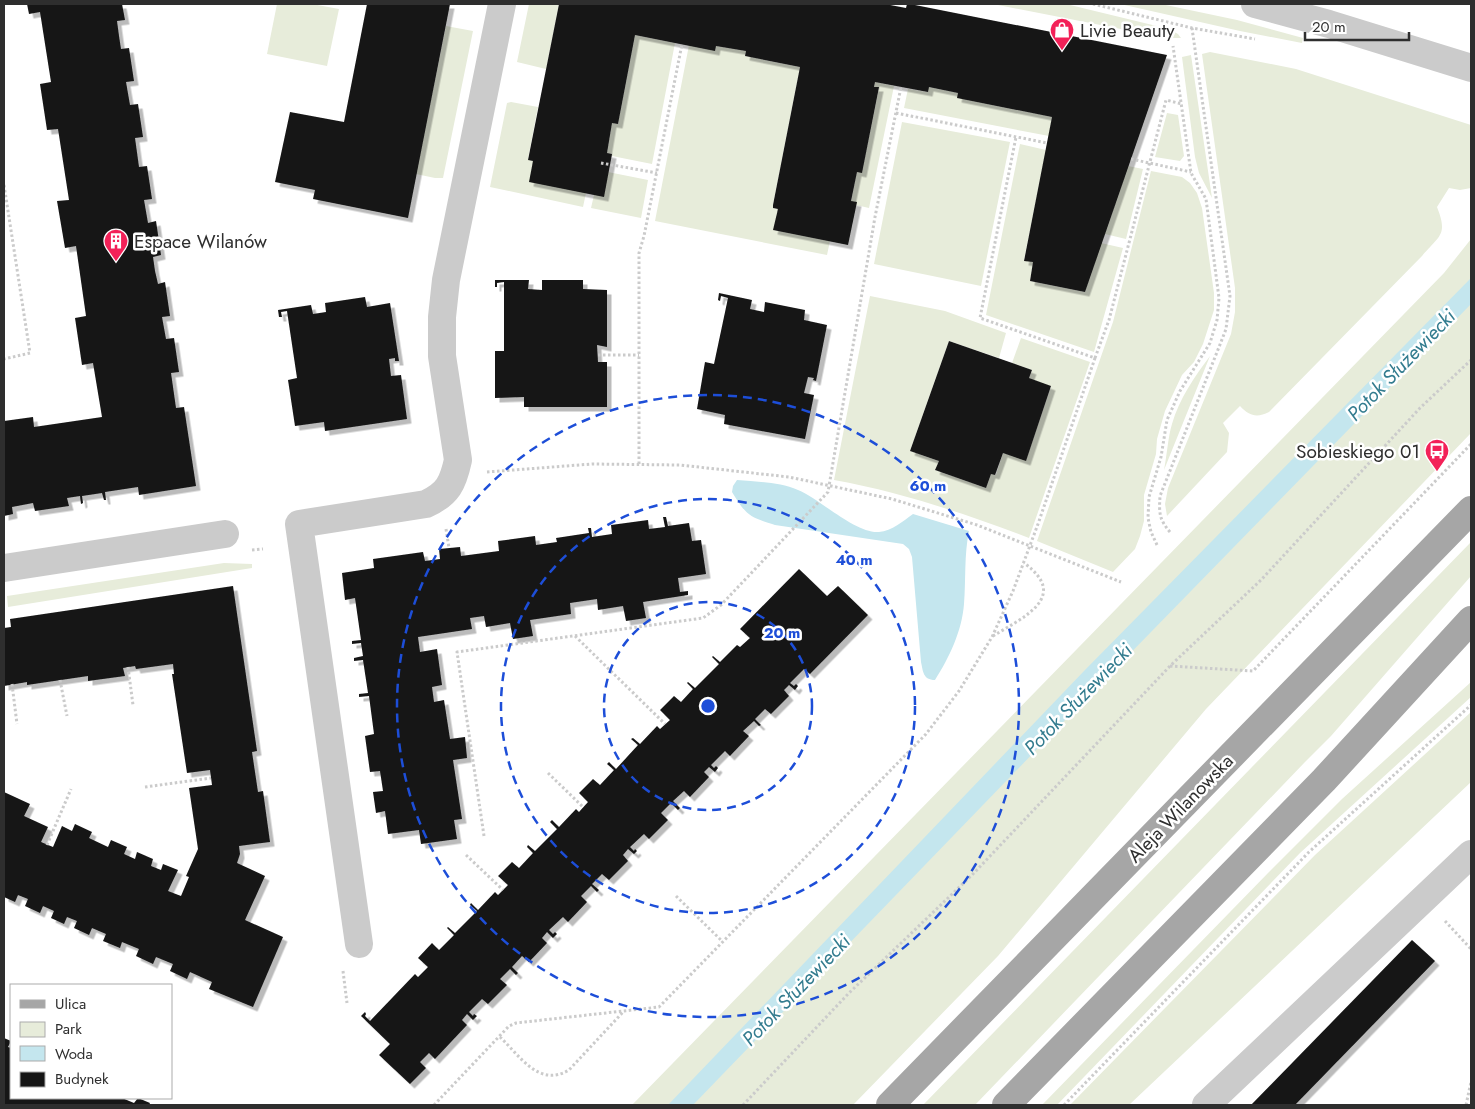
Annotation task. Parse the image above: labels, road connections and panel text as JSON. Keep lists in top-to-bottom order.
{
  "streets": {
    "main road": ["Aleja Wilanowska"]
  },
  "water": ["Potok Służewiecki"],
  "places": {
    "shop": ["Livie Beauty"],
    "building": ["Espace Wilanów"],
    "bus stop": ["Sobieskiego 01"]
  },
  "legend": [
    "Ulica",
    "Park",
    "Woda",
    "Budynek"
  ],
  "scale_bar": "20 m",
  "rings": ["60 m", "40 m", "20 m"]
}
